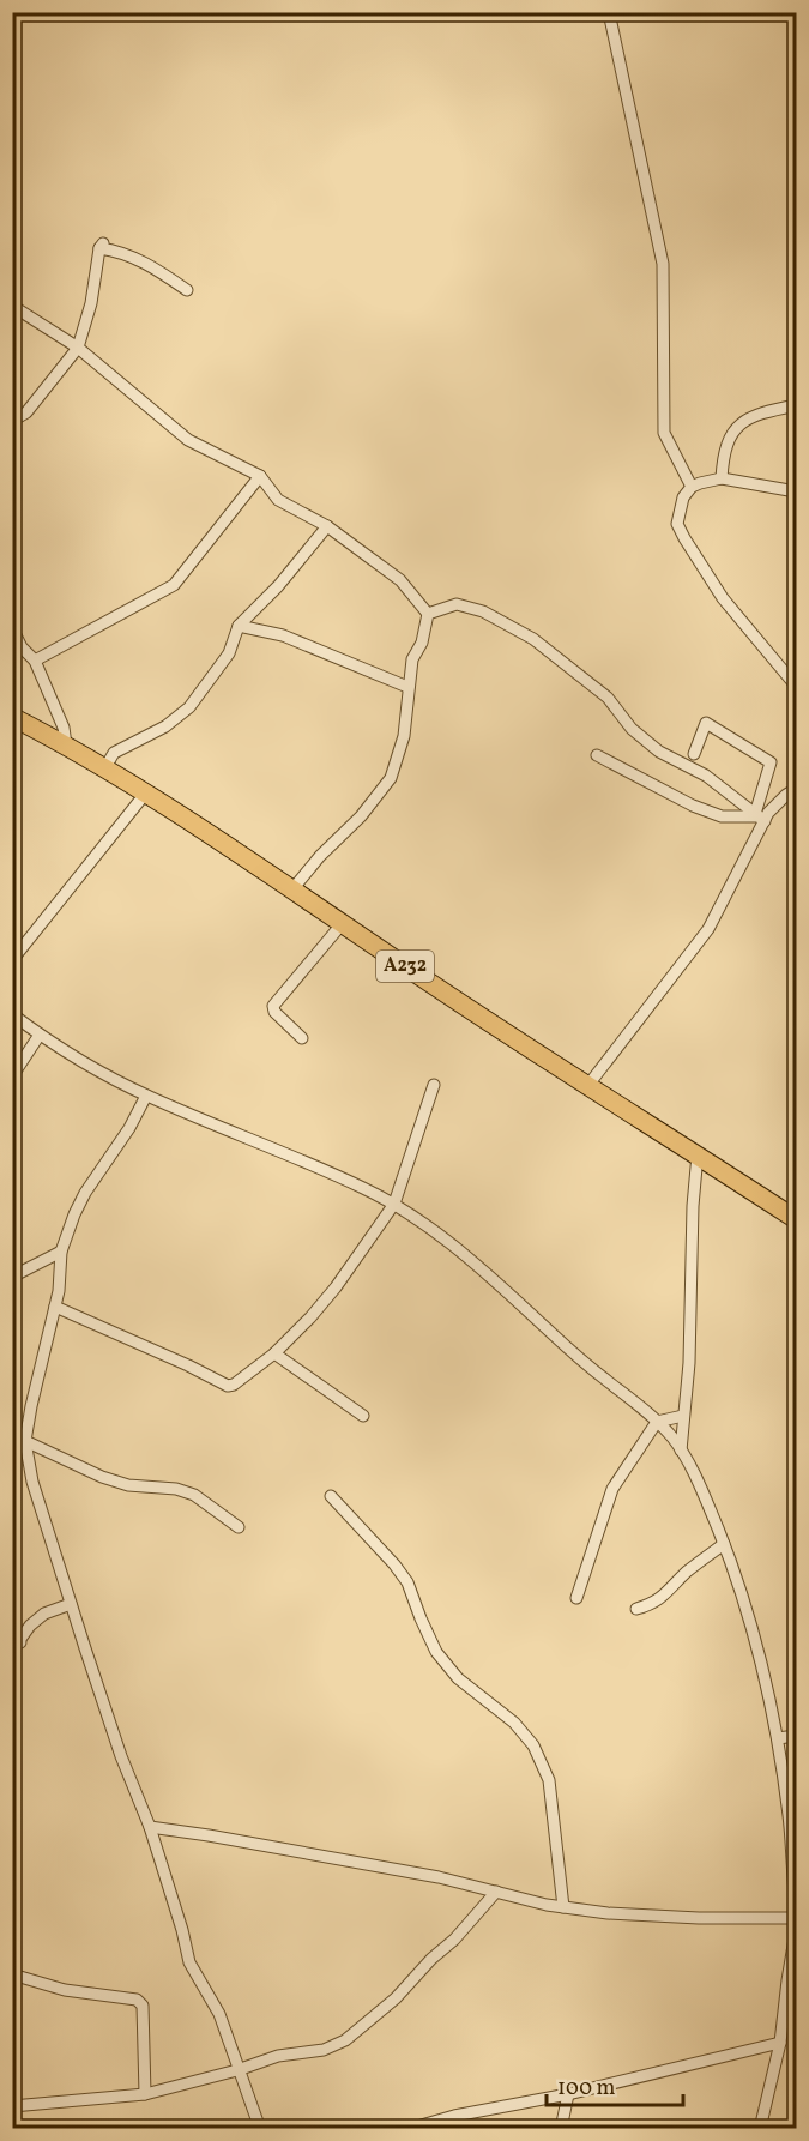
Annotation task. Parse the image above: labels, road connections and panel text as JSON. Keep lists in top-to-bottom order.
{
  "streets": {
    "main road": ["A232"]
  },
  "scale_bar": "100 m"
}
